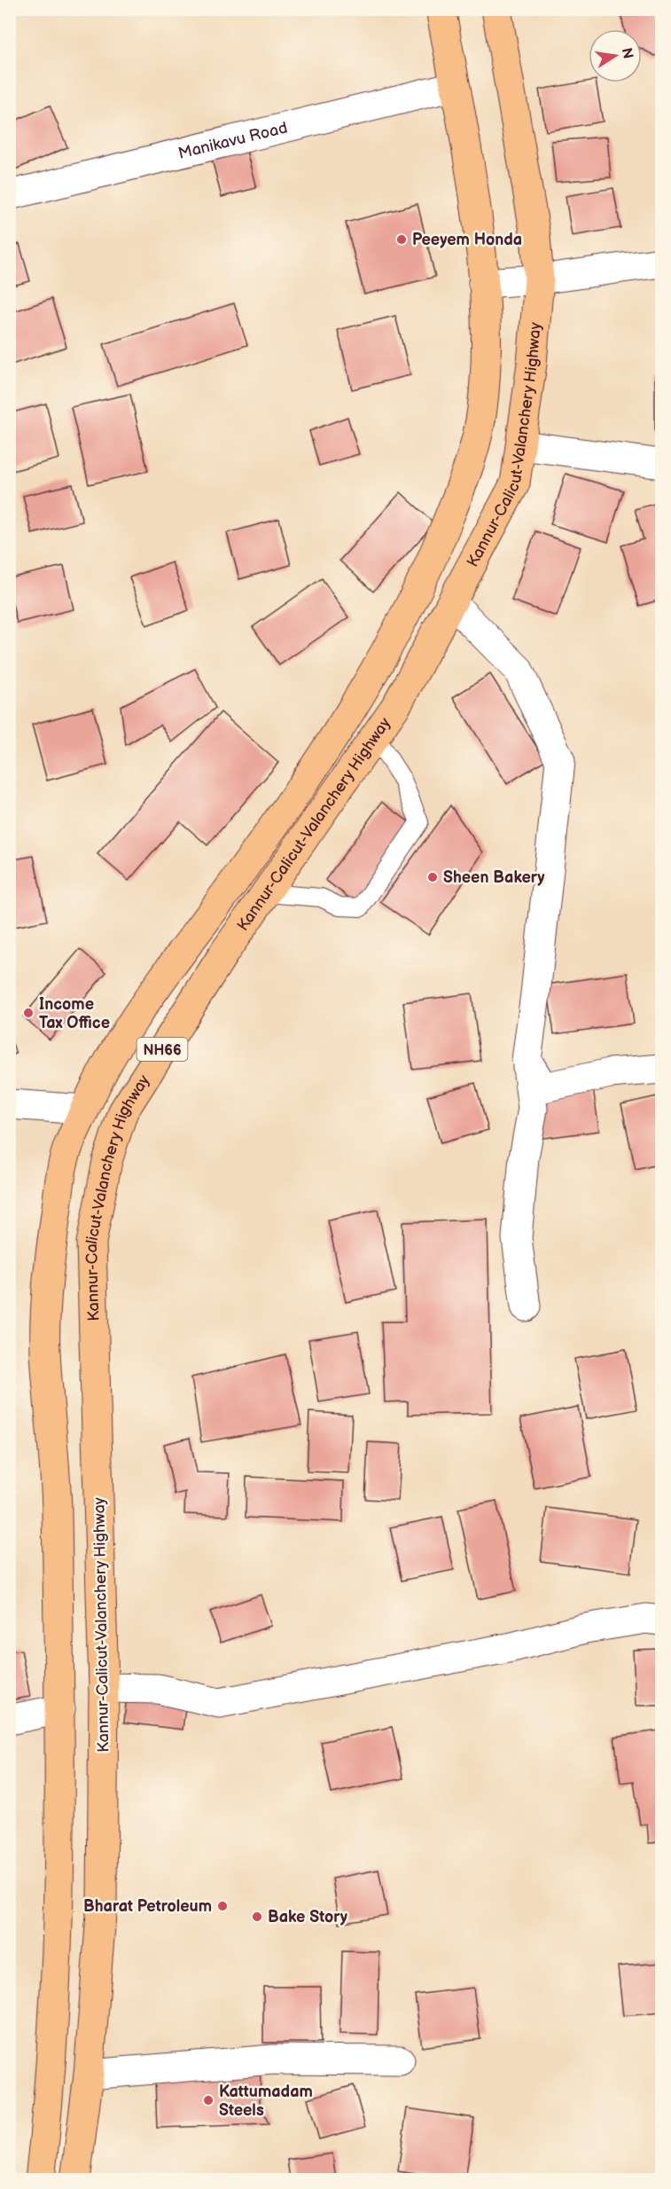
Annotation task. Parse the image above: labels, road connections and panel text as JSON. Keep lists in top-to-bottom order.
{
  "streets": {
    "highway": ["Kannur-Calicut-Valanchery Highway", "NH66"],
    "street": ["Manikavu Road"]
  },
  "crossings": [
    ["Manikavu Road", "Kannur-Calicut-Valanchery Highway"]
  ],
  "places": [
    "Peeyem Honda",
    "Sheen Bakery",
    "Income Tax Office",
    "Bharat Petroleum",
    "Bake Story",
    "Kattumadam Steels"
  ],
  "north": "right"
}
